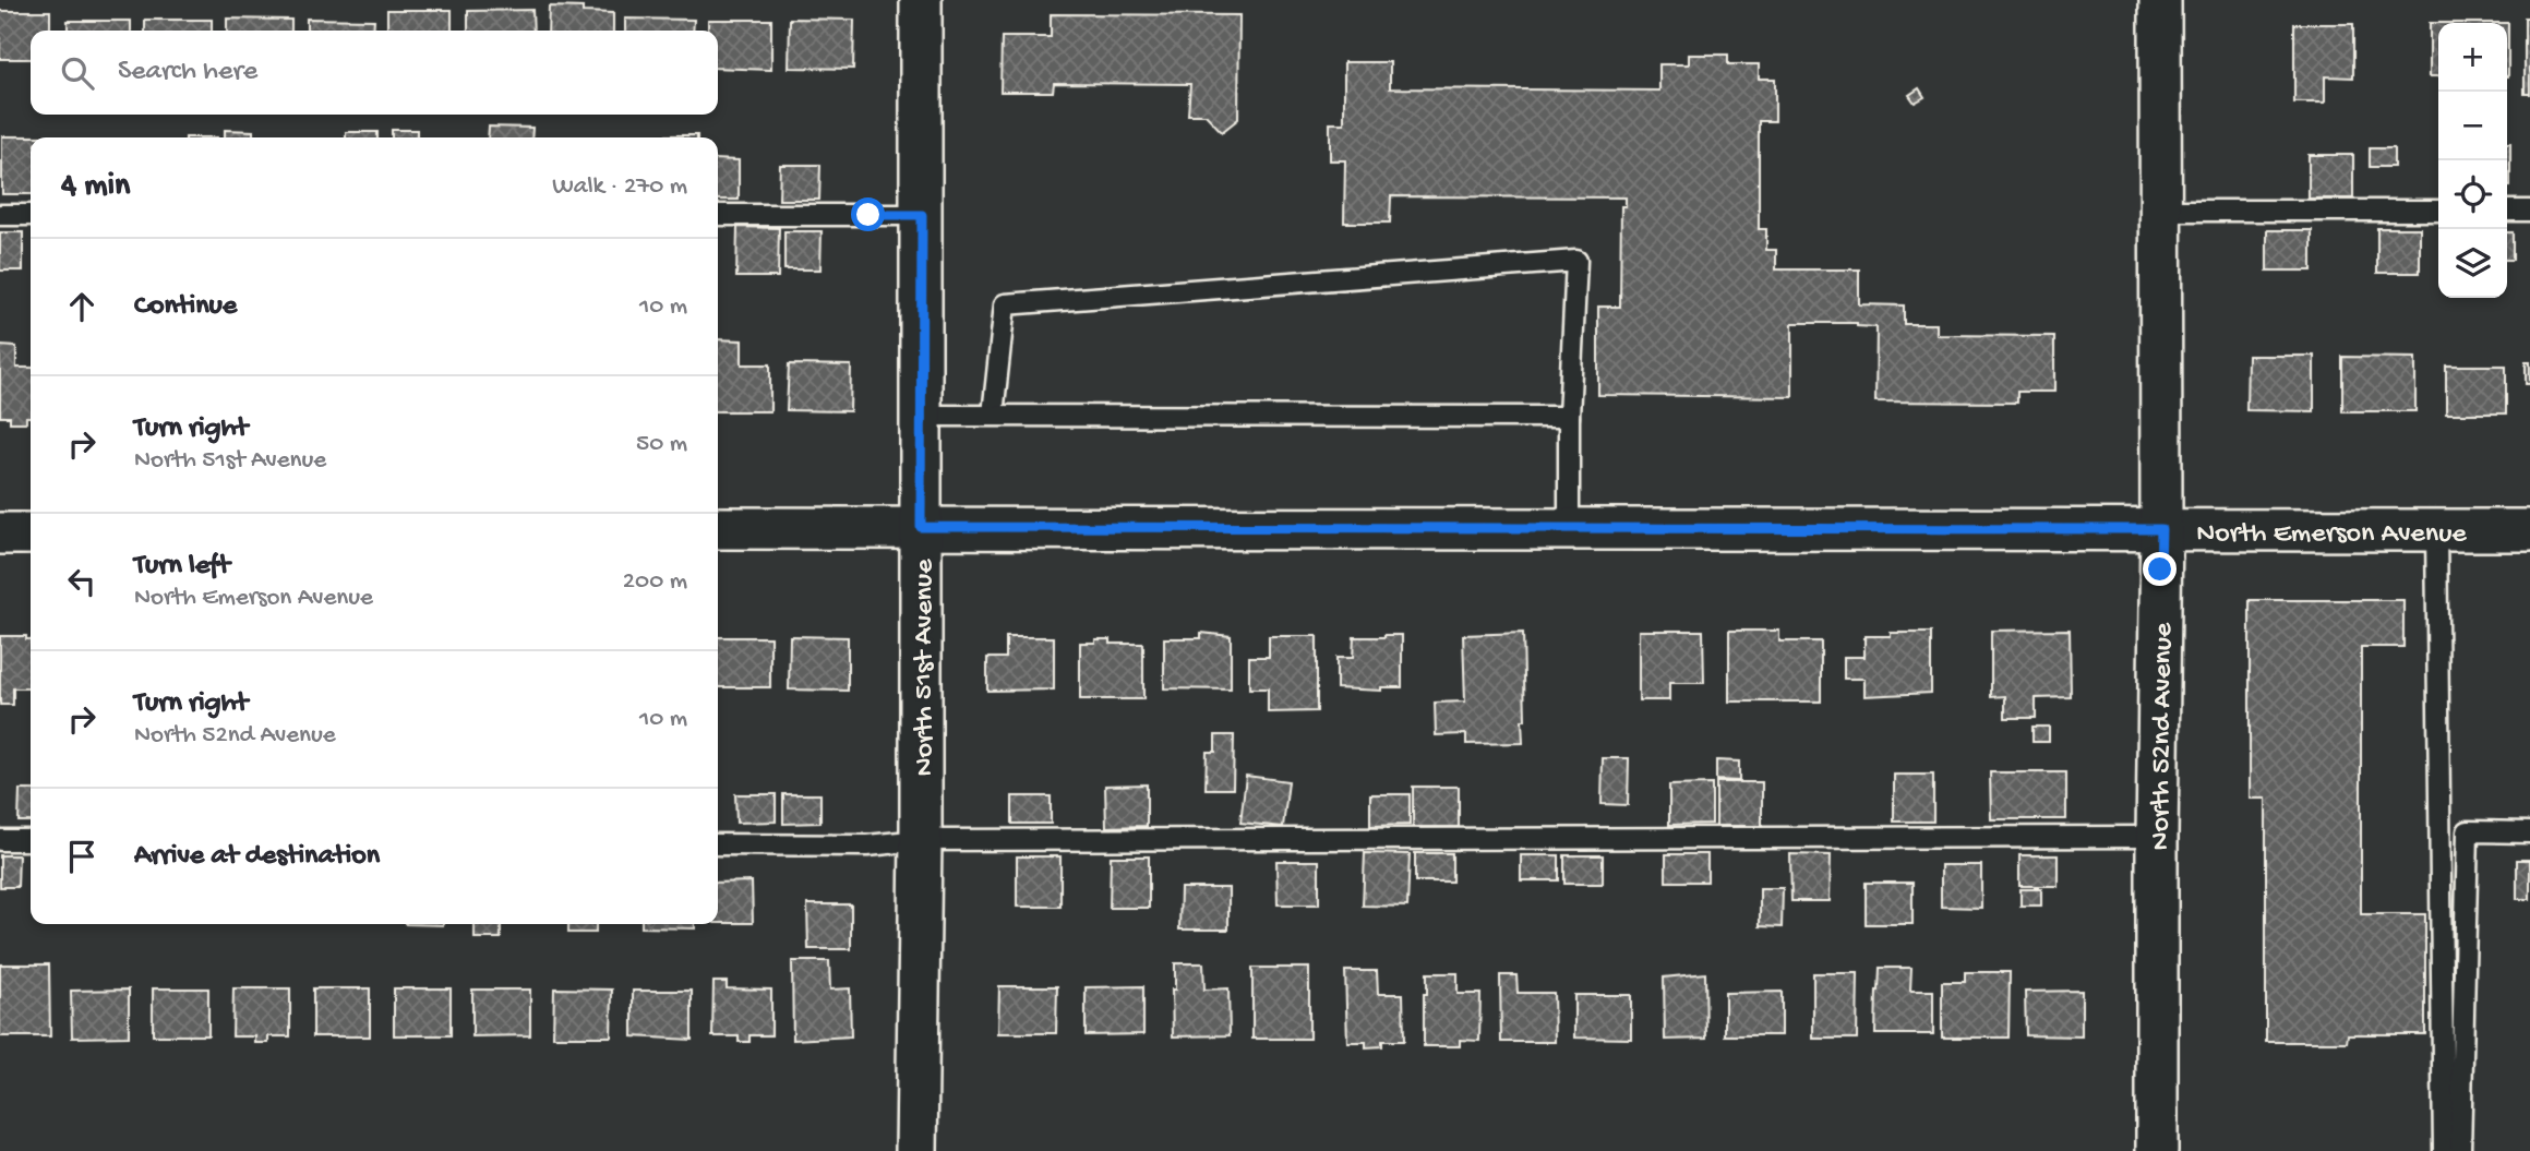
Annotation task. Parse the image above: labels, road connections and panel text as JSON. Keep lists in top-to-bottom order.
{
  "streets": {
    "street": ["North Emerson Avenue", "North 51st Avenue", "North 52nd Avenue"]
  },
  "crossings": [
    ["North Emerson Avenue", "North 51st Avenue"],
    ["North Emerson Avenue", "North 52nd Avenue"]
  ],
  "page": {
    "map_buttons": ["+", "−"],
    "search": "Search here",
    "heading": ["4 min", "Walk · 270 m"],
    "list": [
      ["Continue", "10 m"],
      ["Turn right", "North 51st Avenue", "50 m"],
      ["Turn left", "North Emerson Avenue", "200 m"],
      ["Turn right", "North 52nd Avenue", "10 m"],
      "Arrive at destination"
    ]
  }
}
